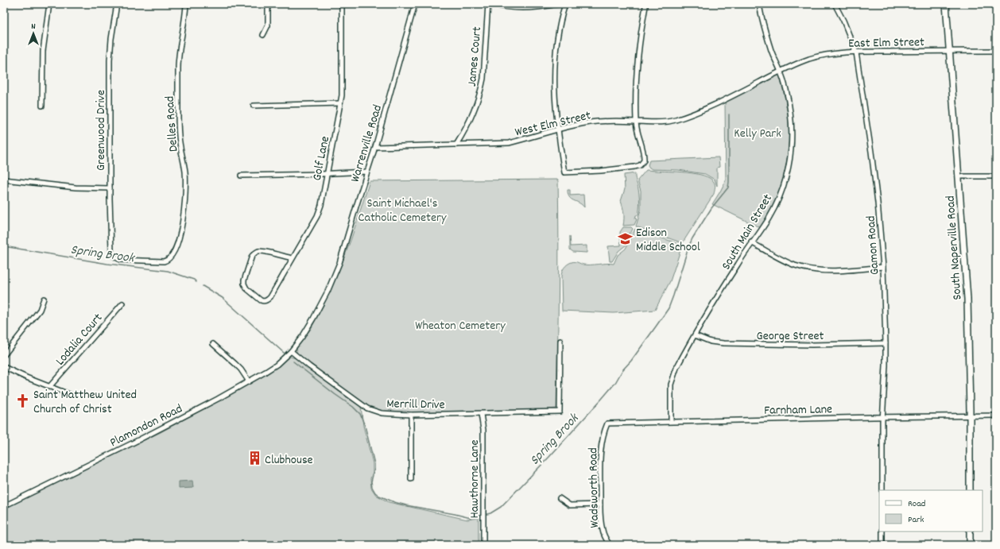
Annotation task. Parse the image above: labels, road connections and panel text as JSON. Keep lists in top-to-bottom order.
{
  "streets": {
    "main road": ["South Naperville Road"],
    "street": [
      "East Elm Street",
      "James Court",
      "West Elm Street",
      "Delles Road",
      "Greenwood Drive",
      "Warrenville Road",
      "Golf Lane",
      "South Main Street",
      "Gamon Road",
      "George Street",
      "Lodalia Court",
      "Merrill Drive",
      "Farnham Lane",
      "Plamondon Road",
      "Hawthorne Lane",
      "Wadsworth Road"
    ]
  },
  "crossings": [
    ["East Elm Street", "West Elm Street"],
    ["East Elm Street", "South Main Street"],
    ["East Elm Street", "Gamon Road"],
    ["East Elm Street", "South Naperville Road"],
    ["James Court", "West Elm Street"],
    ["West Elm Street", "Warrenville Road"],
    ["West Elm Street", "South Main Street"],
    ["Delles Road", "Greenwood Drive"],
    ["Warrenville Road", "Merrill Drive"],
    ["Warrenville Road", "Plamondon Road"],
    ["South Main Street", "George Street"],
    ["South Main Street", "Farnham Lane"],
    ["Gamon Road", "George Street"],
    ["Gamon Road", "Farnham Lane"],
    ["South Naperville Road", "Farnham Lane"],
    ["Merrill Drive", "Plamondon Road"],
    ["Merrill Drive", "Hawthorne Lane"],
    ["Farnham Lane", "Wadsworth Road"]
  ],
  "water": ["Spring Brook"],
  "parks": ["Kelly Park", "Saint Michael's Catholic Cemetery", "Wheaton Cemetery"],
  "places": {
    "school or university": ["Edison Middle School"],
    "church": ["Saint Matthew United Church of Christ"],
    "building": ["Clubhouse"]
  },
  "legend": ["Road", "Park"],
  "north": "top"
}
